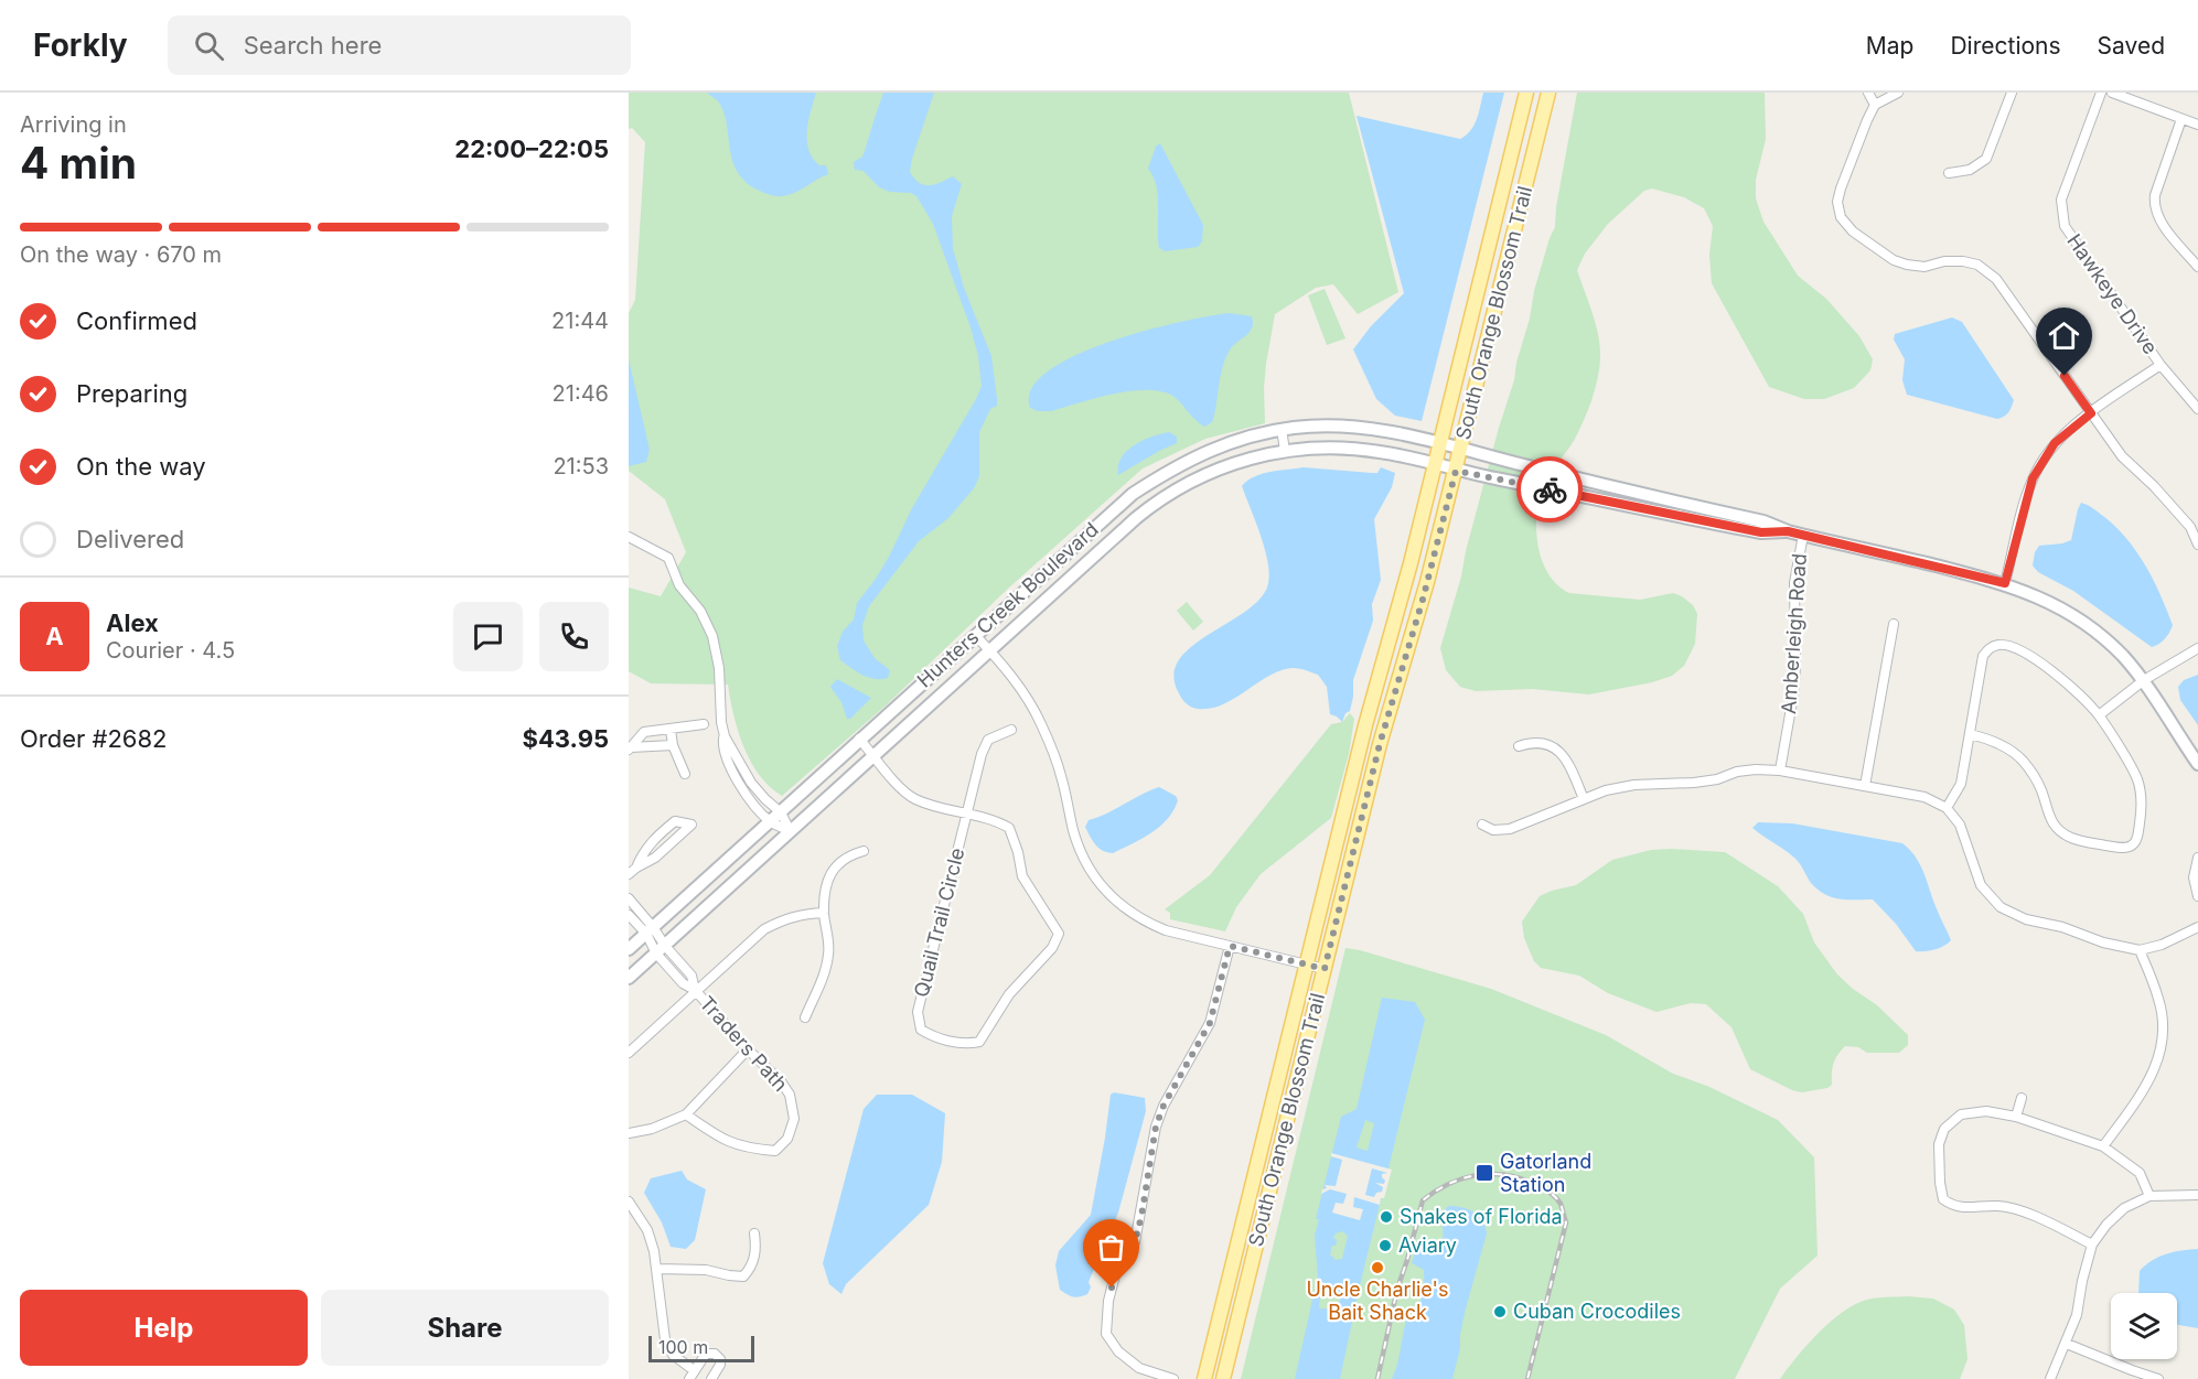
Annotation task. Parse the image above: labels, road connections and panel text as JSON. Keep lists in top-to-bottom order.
{
  "streets": {
    "main road": ["South Orange Blossom Trail"],
    "street": [
      "Hawkeye Drive",
      "Hunters Creek Boulevard",
      "Amberleigh Road",
      "Quail Trail Circle",
      "Traders Path"
    ]
  },
  "crossings": [
    ["South Orange Blossom Trail", "Hunters Creek Boulevard"],
    ["Hunters Creek Boulevard", "Quail Trail Circle"],
    ["Hunters Creek Boulevard", "Traders Path"]
  ],
  "places": {
    "transit": ["Gatorland Station"],
    "other": [
      "Snakes of Florida",
      "Aviary",
      "Uncle Charlie's Bait Shack",
      "Cuban Crocodiles"
    ]
  },
  "scale_bar": "100 m",
  "page": {
    "header": "Forkly",
    "search": "Search here",
    "nav": ["Map", "Directions", "Saved"],
    "heading": ["4 min", "Arriving in", "22:00–22:05"],
    "panel": [
      "Alex",
      "Courier · 4.5",
      "Order #2682",
      "$43.95"
    ],
    "bar": "On the way · 670 m",
    "list": [
      ["Confirmed", "21:44"],
      ["Preparing", "21:46"],
      ["On the way", "21:53"],
      "Delivered"
    ],
    "round": "A",
    "buttons": ["Help", "Share"],
    "scale": "100 m"
  }
}
